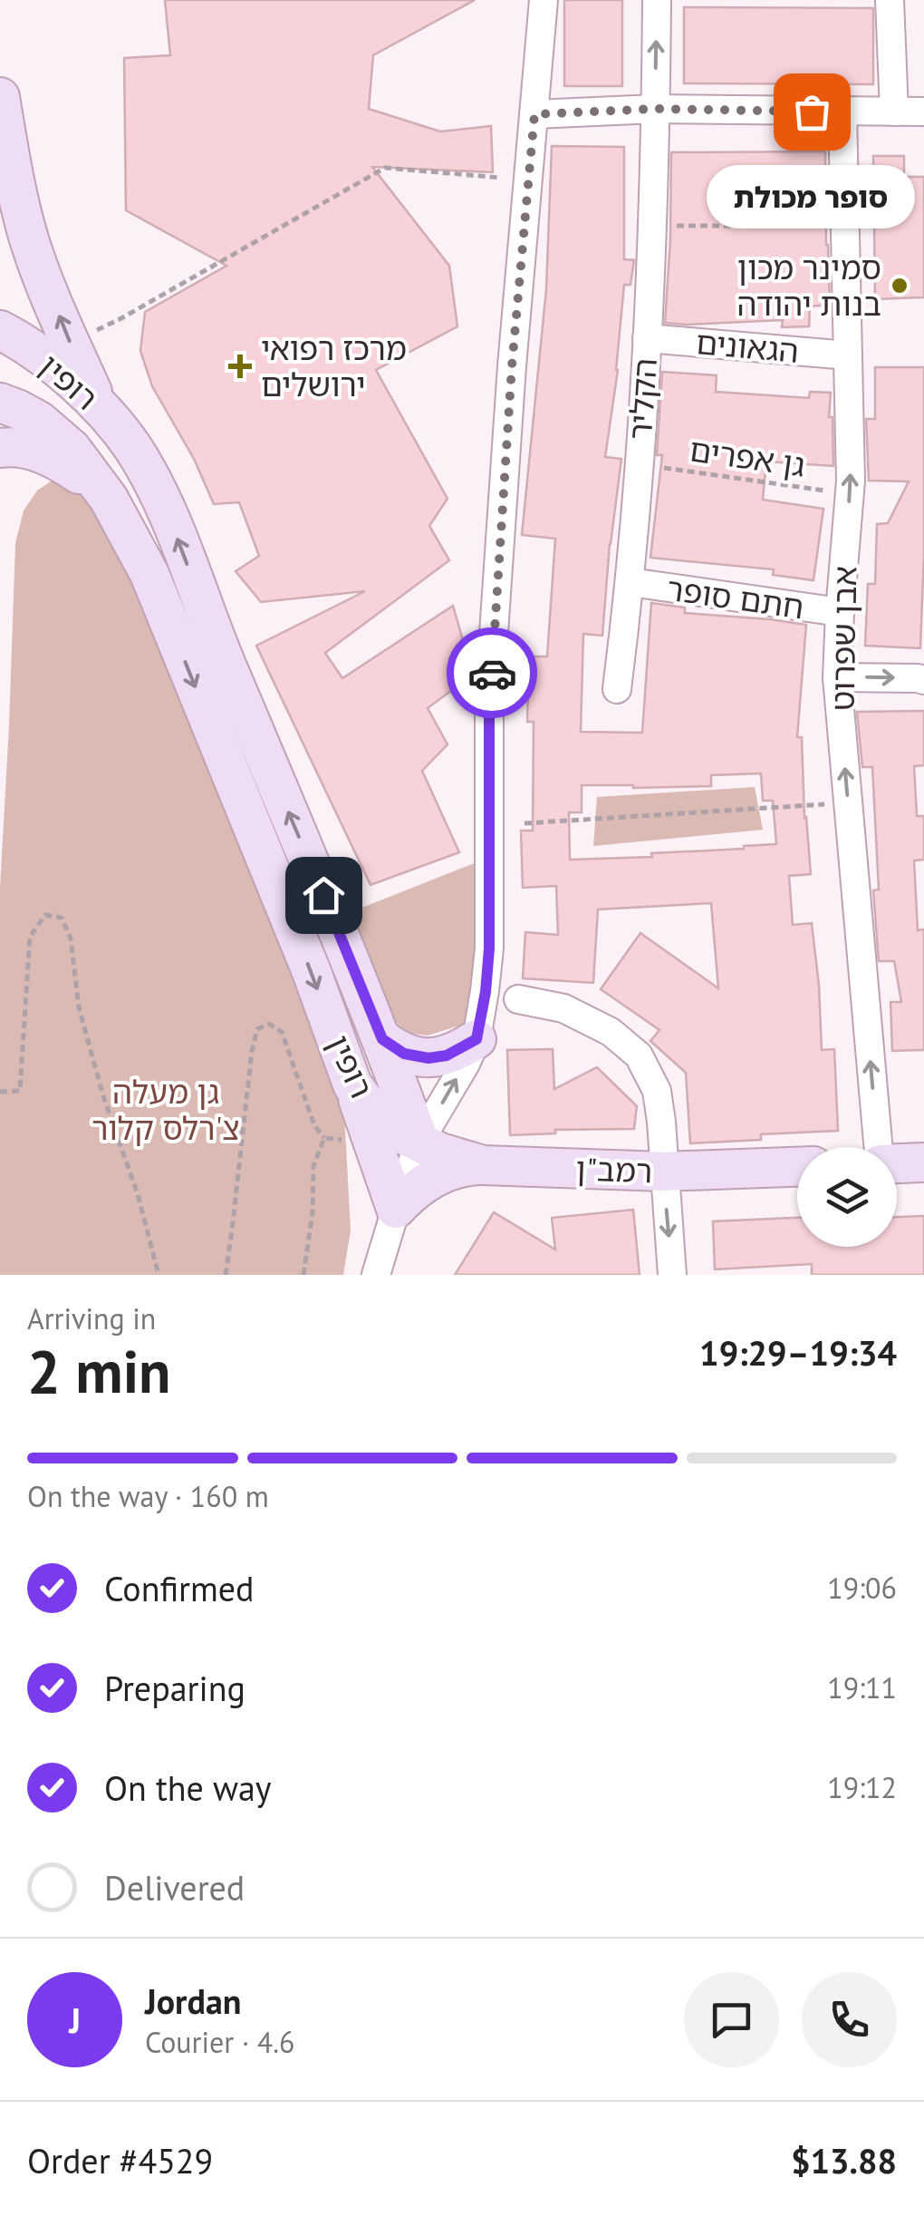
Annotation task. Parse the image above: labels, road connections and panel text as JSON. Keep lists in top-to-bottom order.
{
  "streets": {
    "street": [
      "הגאונים",
      "רופין",
      "הקליר",
      "חתם סופר",
      "אבן שפרוט",
      "רמב\"ן"
    ],
    "path": ["גן אפרים"]
  },
  "crossings": [
    ["הגאונים", "הקליר"],
    ["הגאונים", "אבן שפרוט"],
    ["רופין", "רמב\"ן"],
    ["הקליר", "גן אפרים"],
    ["הקליר", "חתם סופר"],
    ["גן אפרים", "אבן שפרוט"],
    ["חתם סופר", "אבן שפרוט"]
  ],
  "one_way": ["אבן שפרוט"],
  "parks": ["גן מעלה צ'רלס קלור"],
  "places": {
    "other": ["סופר מכולת", "סמינר מכון בנות יהודה"],
    "health": ["מרכז רפואי ירושלים"]
  },
  "page": {
    "bubble": "סופר מכולת",
    "heading": ["2 min", "Arriving in", "19:29–19:34"],
    "panel": [
      "Jordan",
      "Courier · 4.6",
      "Order #4529",
      "$13.88"
    ],
    "bar": "On the way · 160 m",
    "list": [
      ["Confirmed", "19:06"],
      ["Preparing", "19:11"],
      ["On the way", "19:12"],
      "Delivered"
    ],
    "round": "J"
  }
}
